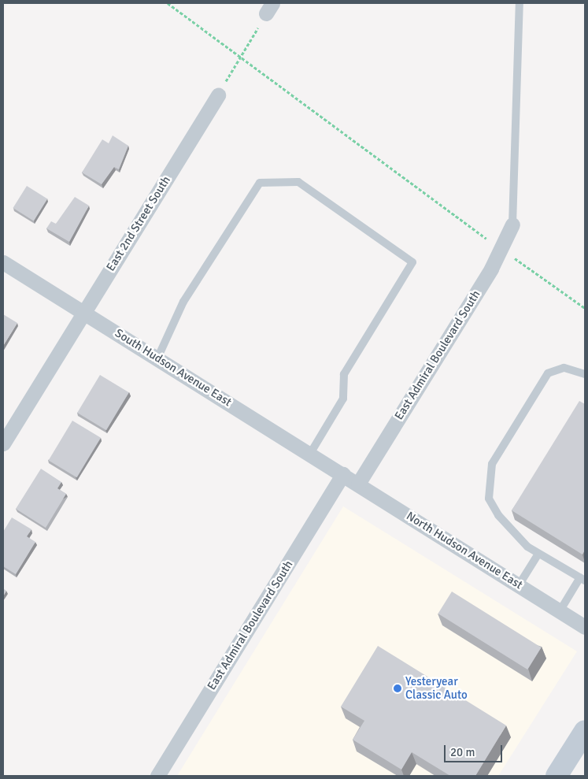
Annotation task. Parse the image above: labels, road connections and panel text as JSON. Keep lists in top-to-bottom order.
{
  "streets": {
    "street": [
      "East 2nd Street South",
      "East Admiral Boulevard South",
      "South Hudson Avenue East",
      "North Hudson Avenue East"
    ]
  },
  "crossings": [
    ["East 2nd Street South", "South Hudson Avenue East"],
    ["East Admiral Boulevard South", "South Hudson Avenue East"],
    ["East Admiral Boulevard South", "North Hudson Avenue East"],
    ["South Hudson Avenue East", "North Hudson Avenue East"]
  ],
  "places": ["Yesteryear Classic Auto"],
  "scale_bar": "20 m"
}
